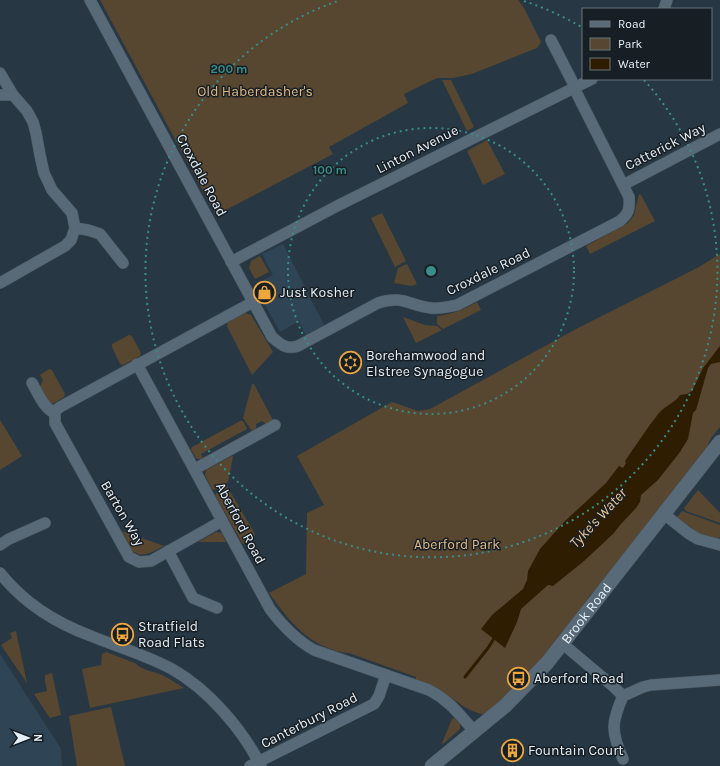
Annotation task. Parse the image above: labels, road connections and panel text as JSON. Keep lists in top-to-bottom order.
{
  "streets": {
    "street": [
      "Catterick Way",
      "Linton Avenue",
      "Croxdale Road",
      "Barton Way",
      "Aberford Road",
      "Brook Road",
      "Canterbury Road"
    ]
  },
  "crossings": [
    ["Catterick Way", "Croxdale Road"],
    ["Linton Avenue", "Croxdale Road"],
    ["Barton Way", "Aberford Road"],
    ["Aberford Road", "Brook Road"],
    ["Aberford Road", "Canterbury Road"]
  ],
  "water": ["Tyke's Water"],
  "parks": ["Old Haberdasher's", "Aberford Park"],
  "places": {
    "shop": ["Just Kosher"],
    "synagogue": ["Borehamwood and Elstree Synagogue"],
    "bus stop": ["Stratfield Road Flats", "Aberford Road"],
    "building": ["Fountain Court"]
  },
  "legend": ["Road", "Park", "Water"],
  "north": "right",
  "rings": ["200 m", "100 m"]
}
